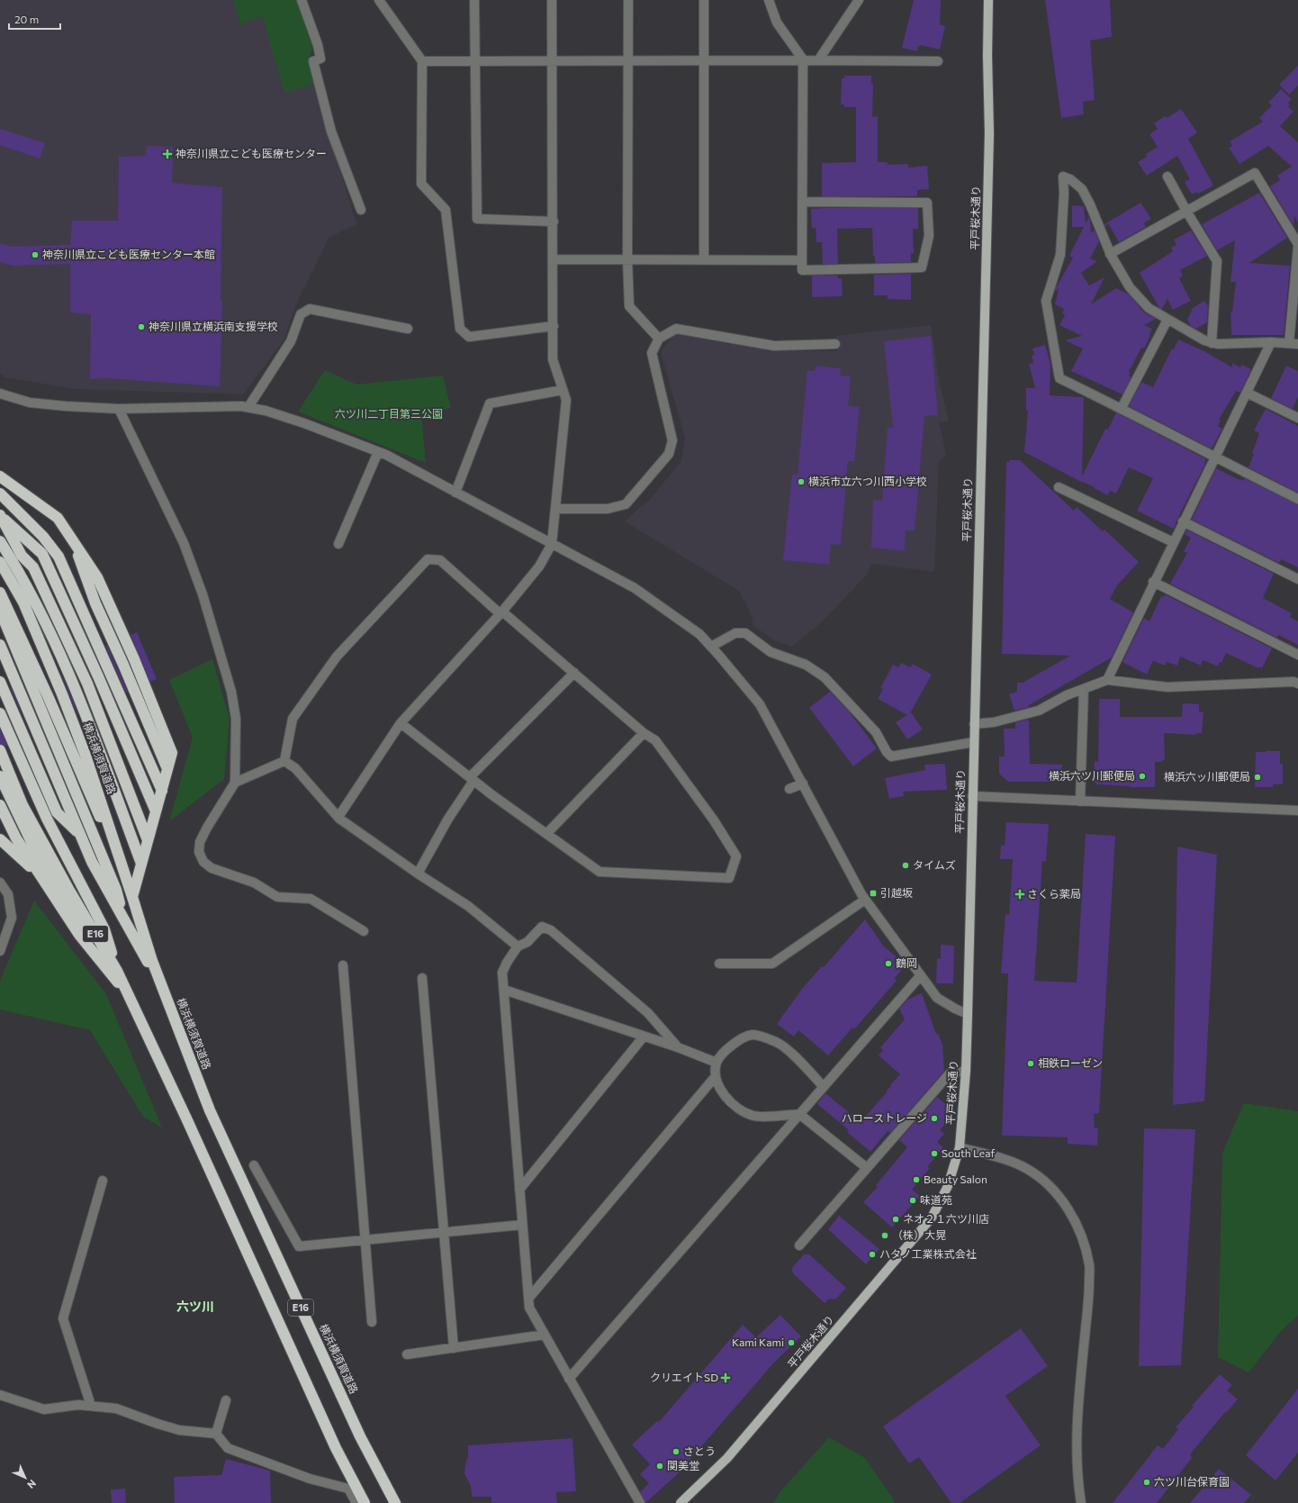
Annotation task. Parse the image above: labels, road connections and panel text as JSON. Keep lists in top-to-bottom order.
{
  "streets": {
    "highway": ["横浜横須賀道路", "E16"],
    "main road": ["平戸桜木通り"]
  },
  "districts": ["六ツ川"],
  "parks": ["六ツ川二丁目第三公園"],
  "places": {
    "health": ["神奈川県立こども医療センター", "さくら薬局", "クリエイトSD"],
    "other": [
      "神奈川県立こども医療センター本館",
      "神奈川県立横浜南支援学校",
      "横浜市立六つ川西小学校",
      "横浜六ツ川郵便局",
      "横浜六ッ川郵便局",
      "タイムズ",
      "鶴岡",
      "相鉄ローゼン",
      "ハローストレージ",
      "South Leaf",
      "Beauty Salon",
      "味道苑",
      "ネオ２１六ツ川店",
      "（株）大晃",
      "ハタノ工業株式会社",
      "Kami Kami",
      "さとう",
      "関美堂",
      "六ツ川台保育園"
    ],
    "transit": ["引越坂"]
  },
  "scale_bar": "20 m",
  "north": "bottom right"
}
